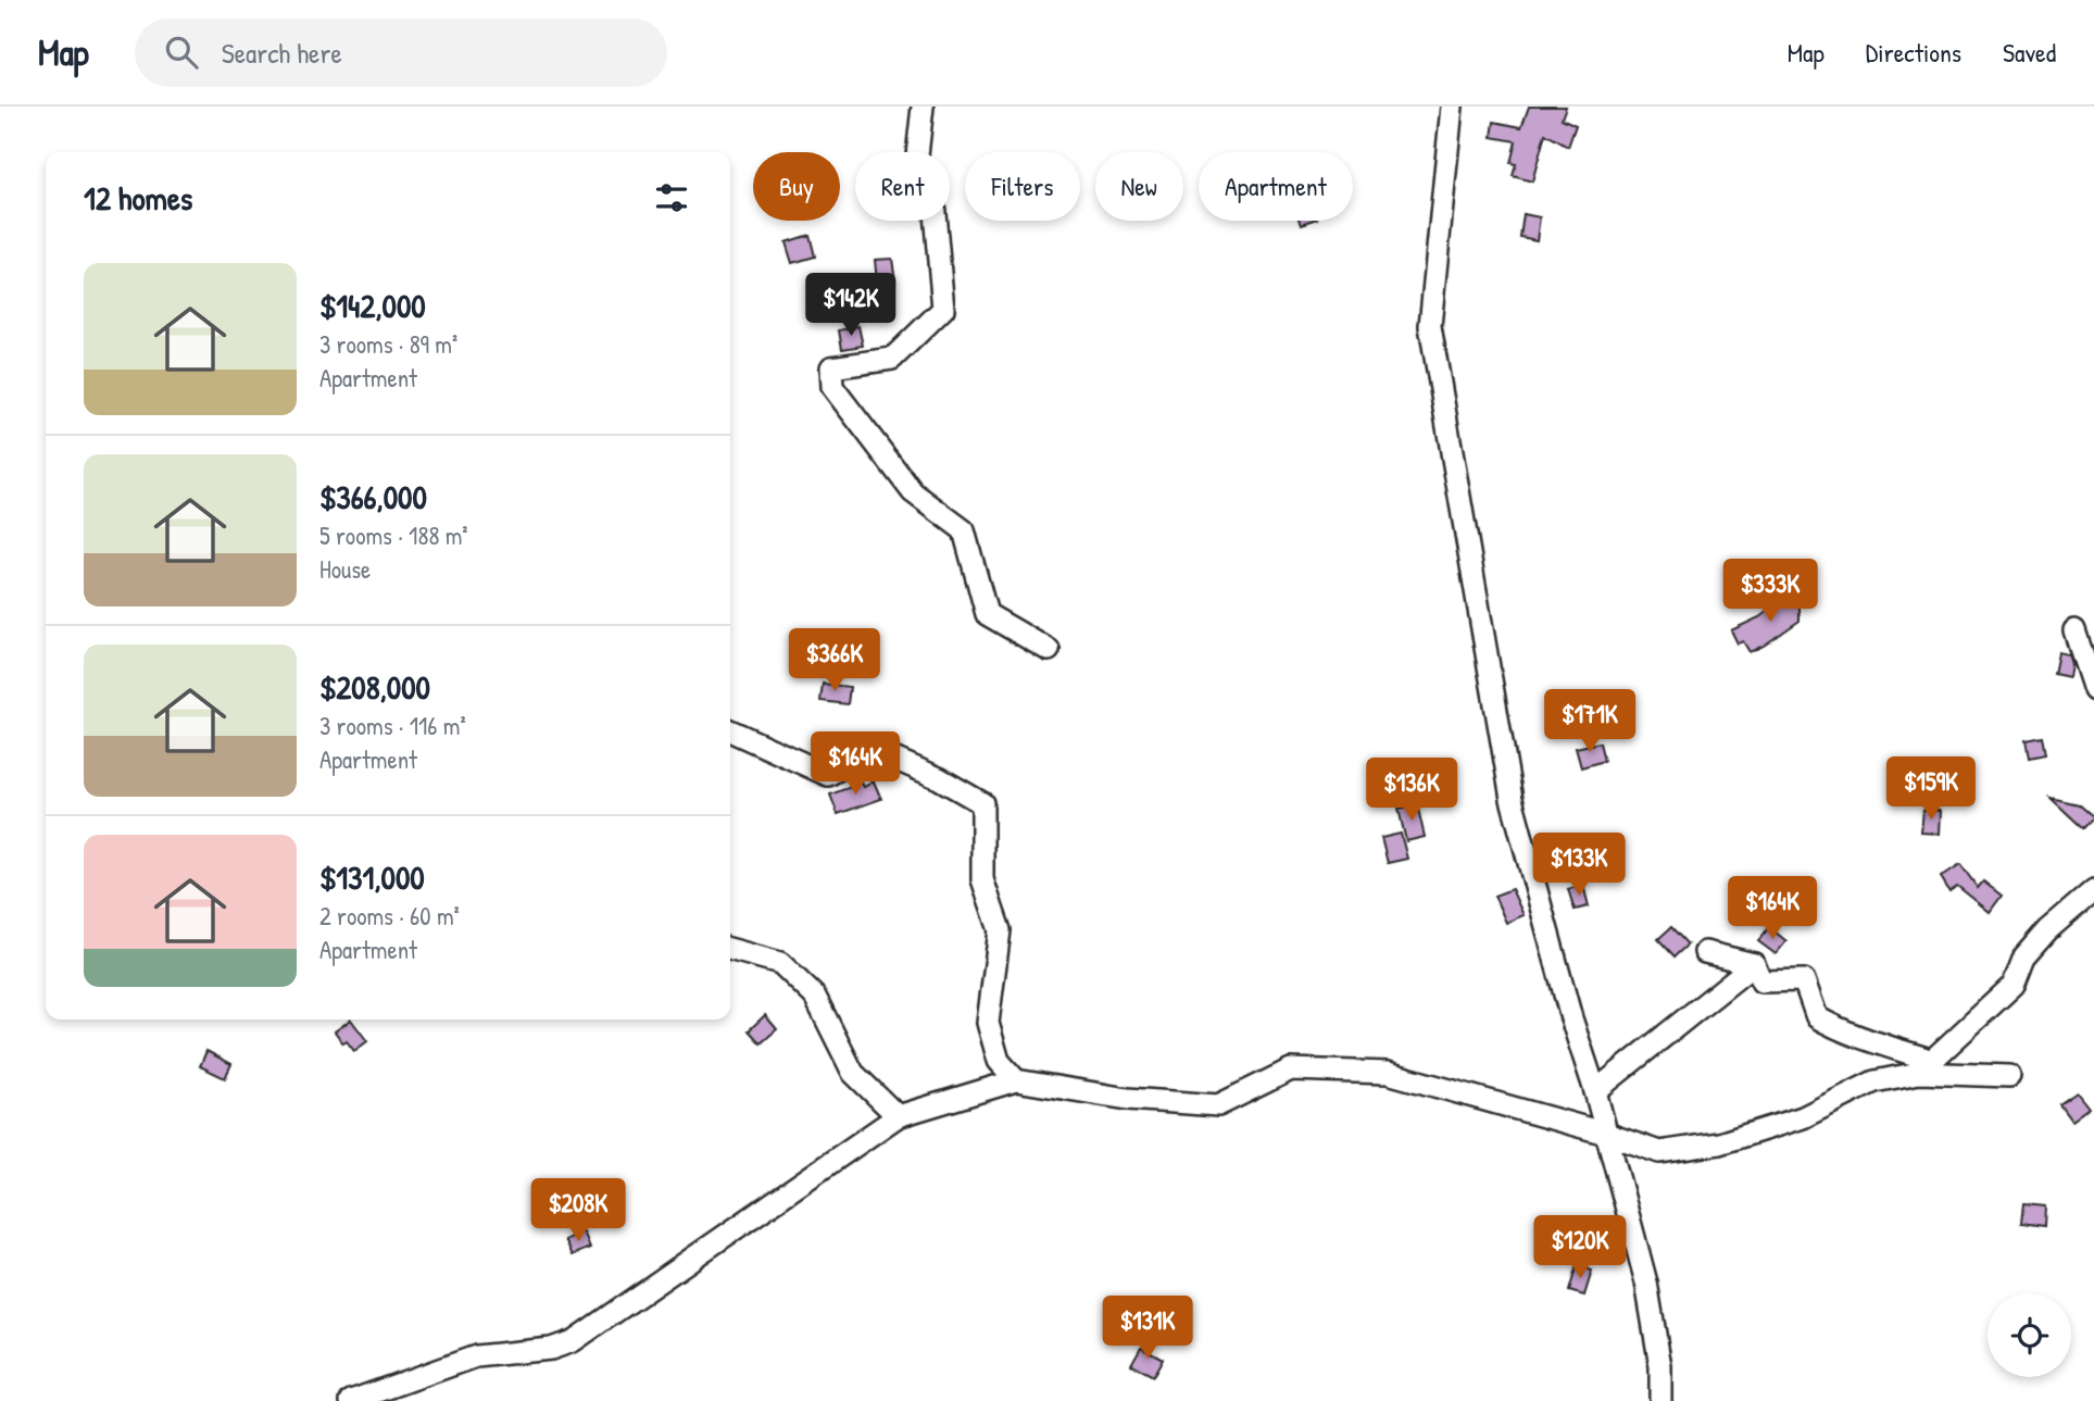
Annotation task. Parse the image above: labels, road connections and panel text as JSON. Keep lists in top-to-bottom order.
{
  "page": {
    "header": "Map",
    "search": "Search here",
    "nav": ["Map", "Directions", "Saved"],
    "chip": [
      "Buy",
      "Rent",
      "Filters",
      "New",
      "Apartment"
    ],
    "heading": "12 homes",
    "list": [
      {
        "name": "$142,000",
        "note": "3 rooms · 89 m² · Apartment"
      },
      {
        "name": "$366,000",
        "note": "5 rooms · 188 m² · House"
      },
      {
        "name": "$208,000",
        "note": "3 rooms · 116 m² · Apartment"
      },
      {
        "name": "$131,000",
        "note": "2 rooms · 60 m² · Apartment"
      }
    ],
    "price": [
      "$142K",
      "$333K",
      "$366K",
      "$171K",
      "$164K",
      "$159K",
      "$136K",
      "$133K",
      "$164K",
      "$208K",
      "$120K",
      "$131K"
    ]
  }
}
